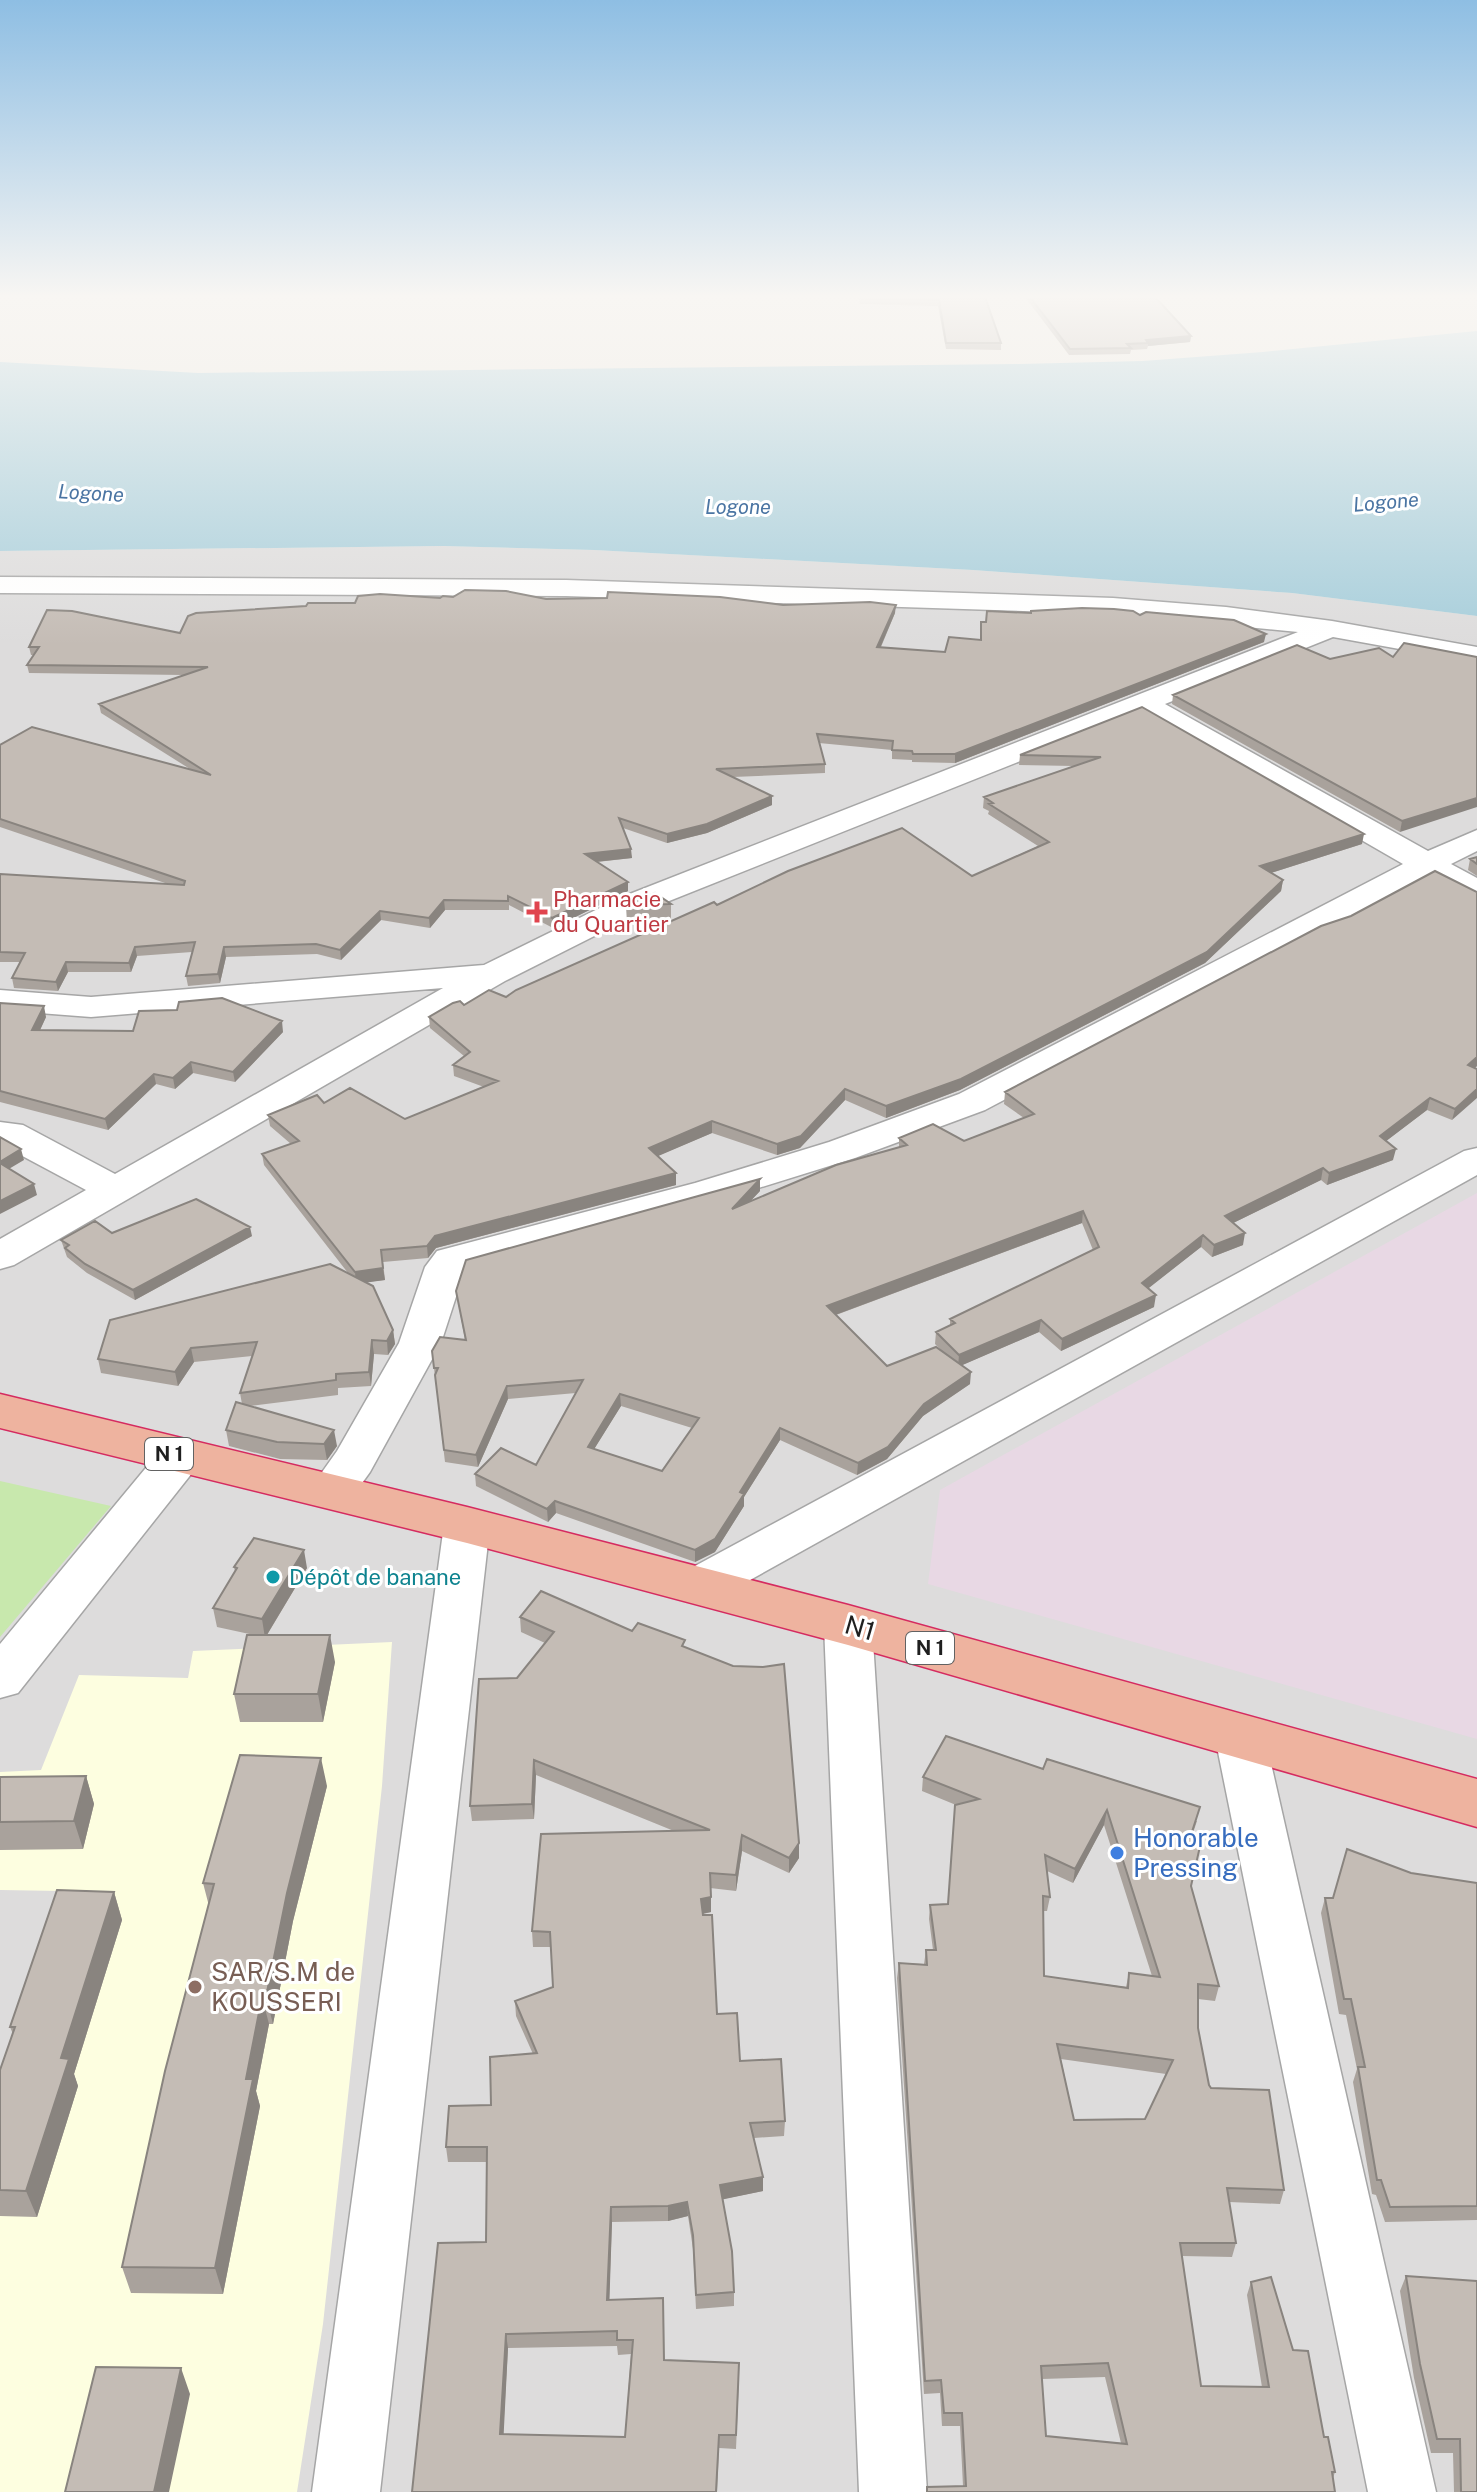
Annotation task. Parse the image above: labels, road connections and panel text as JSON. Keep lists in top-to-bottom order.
{
  "streets": {
    "highway": ["N 1", "N1"]
  },
  "crossings": [
    ["N 1", "N1"]
  ],
  "water": ["Logone"],
  "places": {
    "health": ["Pharmacie du Quartier"],
    "other": ["Dépôt de banane", "Honorable Pressing", "SAR/S.M de KOUSSERI"]
  }
}
